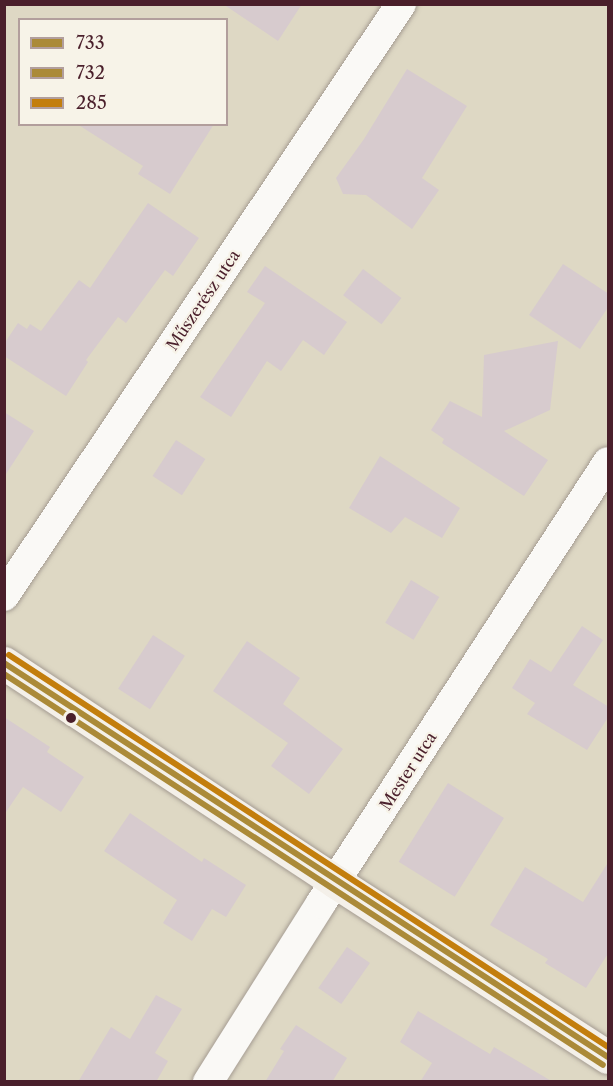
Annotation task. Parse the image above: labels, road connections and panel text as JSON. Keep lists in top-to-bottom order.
{
  "streets": {
    "street": ["Műszerész utca", "Mester utca"]
  },
  "lines": ["transit line 285", "transit line 733", "transit line 732"],
  "legend": ["733", "732", "285"]
}
